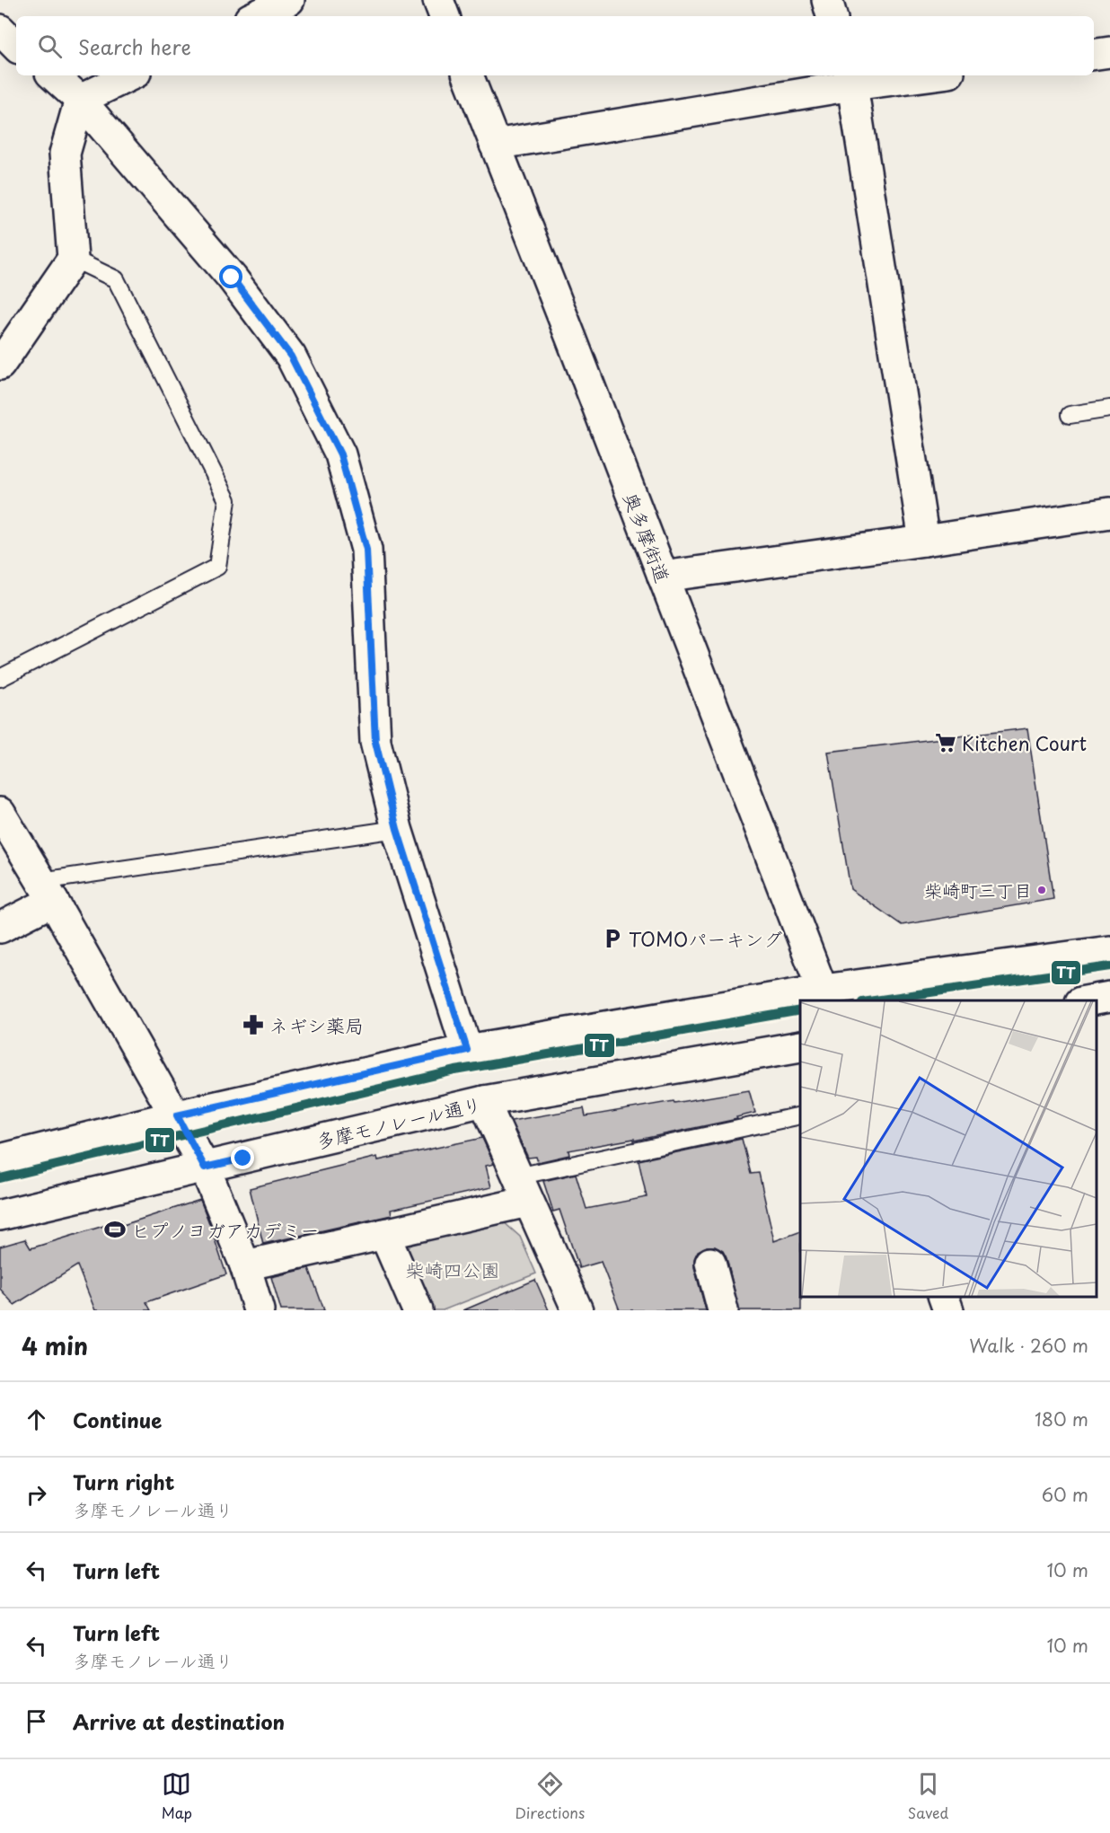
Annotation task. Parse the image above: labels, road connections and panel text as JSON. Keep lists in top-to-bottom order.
{
  "streets": {
    "street": ["奥多摩街道", "多摩モノレール通り"]
  },
  "parks": ["柴崎四公園"],
  "places": {
    "supermarket": ["Kitchen Court"],
    "other": ["柴崎町三丁目"],
    "parking": ["TOMOパーキング"],
    "pharmacy": ["ネギシ薬局"],
    "sports": ["ヒプノヨガアカデミー"]
  },
  "lines": ["transit line TT"],
  "page": {
    "search": "Search here",
    "heading": ["4 min", "Walk · 260 m"],
    "list": [
      ["Continue", "180 m"],
      ["Turn right", "多摩モノレール通り", "60 m"],
      ["Turn left", "10 m"],
      ["Turn left", "多摩モノレール通り", "10 m"],
      "Arrive at destination"
    ],
    "nav": ["Map", "Directions", "Saved"]
  }
}
